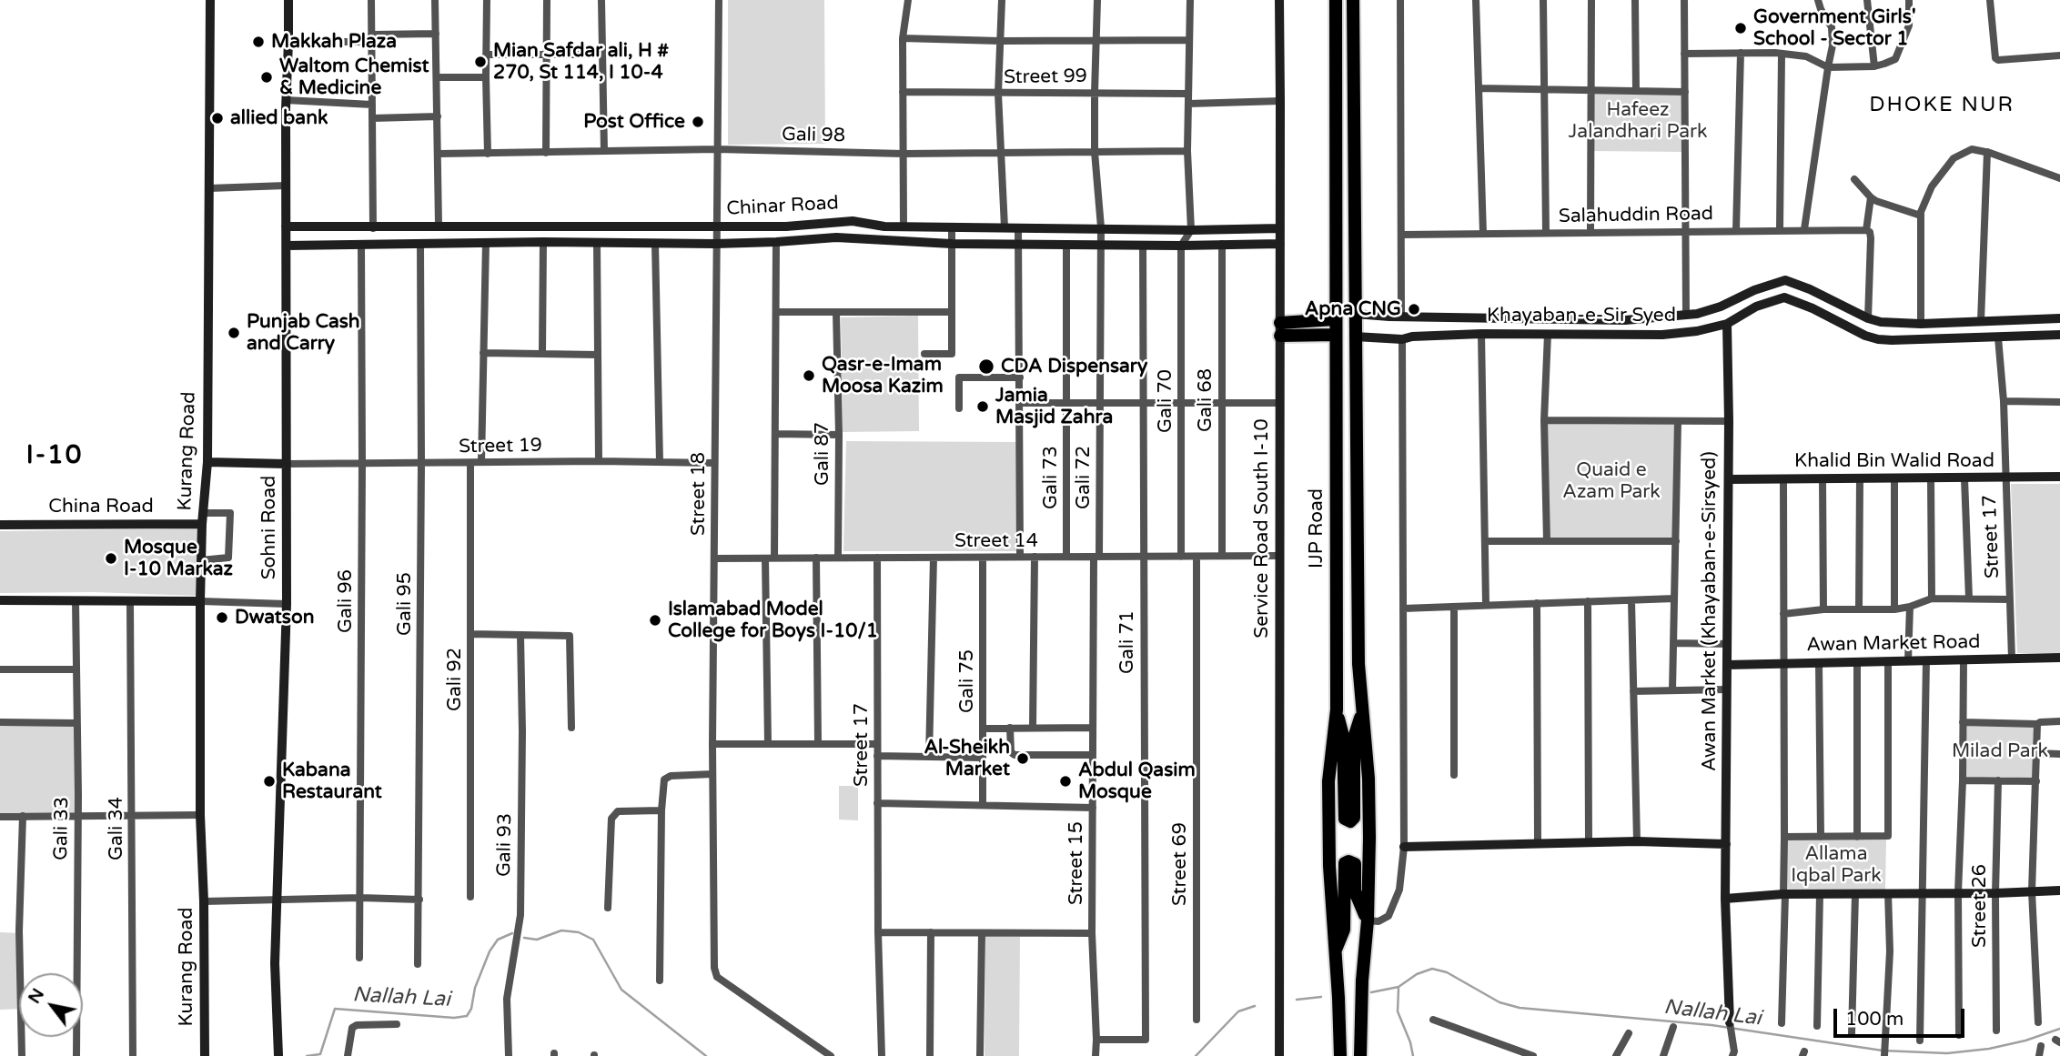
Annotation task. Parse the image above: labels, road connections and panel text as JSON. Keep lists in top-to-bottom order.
{
  "streets": {
    "highway": ["IJP Road"],
    "street": [
      "Street 99",
      "Gali 98",
      "Chinar Road",
      "Salahuddin Road",
      "Khayaban-e-Sir Syed",
      "Gali 68",
      "Gali 70",
      "Street 19",
      "Kurang Road",
      "Gali 87",
      "Khalid Bin Walid Road",
      "Gali 73",
      "Gali 72",
      "Street 18",
      "China Road",
      "Sohni Road",
      "Service Road South I-10",
      "Street 17",
      "Street 14",
      "Gali 96",
      "Gali 95",
      "Awan Market (Khayaban-e-Sirsyed)",
      "Gali 71",
      "Awan Market Road",
      "Gali 92",
      "Gali 75",
      "Gali 33",
      "Gali 34",
      "Gali 93",
      "Street 15",
      "Street 69",
      "Street 26"
    ]
  },
  "crossings": [
    ["Street 99", "Gali 72"],
    ["Gali 98", "Gali 72"],
    ["Gali 98", "Street 18"],
    ["Chinar Road", "Gali 68"],
    ["Chinar Road", "Gali 70"],
    ["Chinar Road", "Gali 73"],
    ["Chinar Road", "Gali 72"],
    ["Chinar Road", "Street 18"],
    ["Chinar Road", "Sohni Road"],
    ["Chinar Road", "Service Road South I-10"],
    ["Chinar Road", "Gali 96"],
    ["Chinar Road", "Gali 95"],
    ["Chinar Road", "Gali 71"],
    ["Khayaban-e-Sir Syed", "IJP Road"],
    ["Khayaban-e-Sir Syed", "Street 17"],
    ["Khayaban-e-Sir Syed", "Awan Market (Khayaban-e-Sirsyed)"],
    ["Gali 68", "Street 14"],
    ["Gali 70", "Street 14"],
    ["Street 19", "Street 18"],
    ["Street 19", "Sohni Road"],
    ["Street 19", "Gali 96"],
    ["Street 19", "Gali 95"],
    ["Street 19", "Gali 92"],
    ["Kurang Road", "China Road"],
    ["Gali 87", "Street 14"],
    ["Khalid Bin Walid Road", "Street 17"],
    ["Khalid Bin Walid Road", "Awan Market (Khayaban-e-Sirsyed)"],
    ["Gali 73", "Street 14"],
    ["Gali 72", "Street 14"],
    ["Gali 72", "Street 15"],
    ["Street 18", "Street 14"],
    ["Service Road South I-10", "Street 14"],
    ["Street 17", "Street 14"],
    ["Street 17", "Awan Market Road"],
    ["Street 14", "Gali 71"],
    ["Street 14", "Gali 75"],
    ["Street 14", "Street 15"],
    ["Street 14", "Street 69"],
    ["Awan Market (Khayaban-e-Sirsyed)", "Awan Market Road"],
    ["Gali 71", "Street 15"]
  ],
  "districts": ["DHOKE NUR", "I-10"],
  "water": ["Nallah Lai"],
  "parks": [
    "Hafeez Jalandhari Park",
    "Quaid e Azam Park",
    "Milad Park",
    "Allama Iqbal Park"
  ],
  "places": [
    "Government Girls' School - Sector 1",
    "Makkah Plaza",
    "Mian Safdar ali, H # 270, St 114, I 10-4",
    "Waltom Chemist & Medicine",
    "allied bank",
    "Post Office",
    "Apna CNG",
    "Punjab Cash and Carry",
    "CDA Dispensary",
    "Qasr-e-Imam Moosa Kazim",
    "Jamia Masjid Zahra",
    "Mosque I-10 Markaz",
    "Dwatson",
    "Islamabad Model College for Boys I-10/1",
    "Al-Sheikh Market",
    "Kabana Restaurant",
    "Abdul Qasim Mosque"
  ],
  "scale_bar": "100 m",
  "north": "top left"
}
